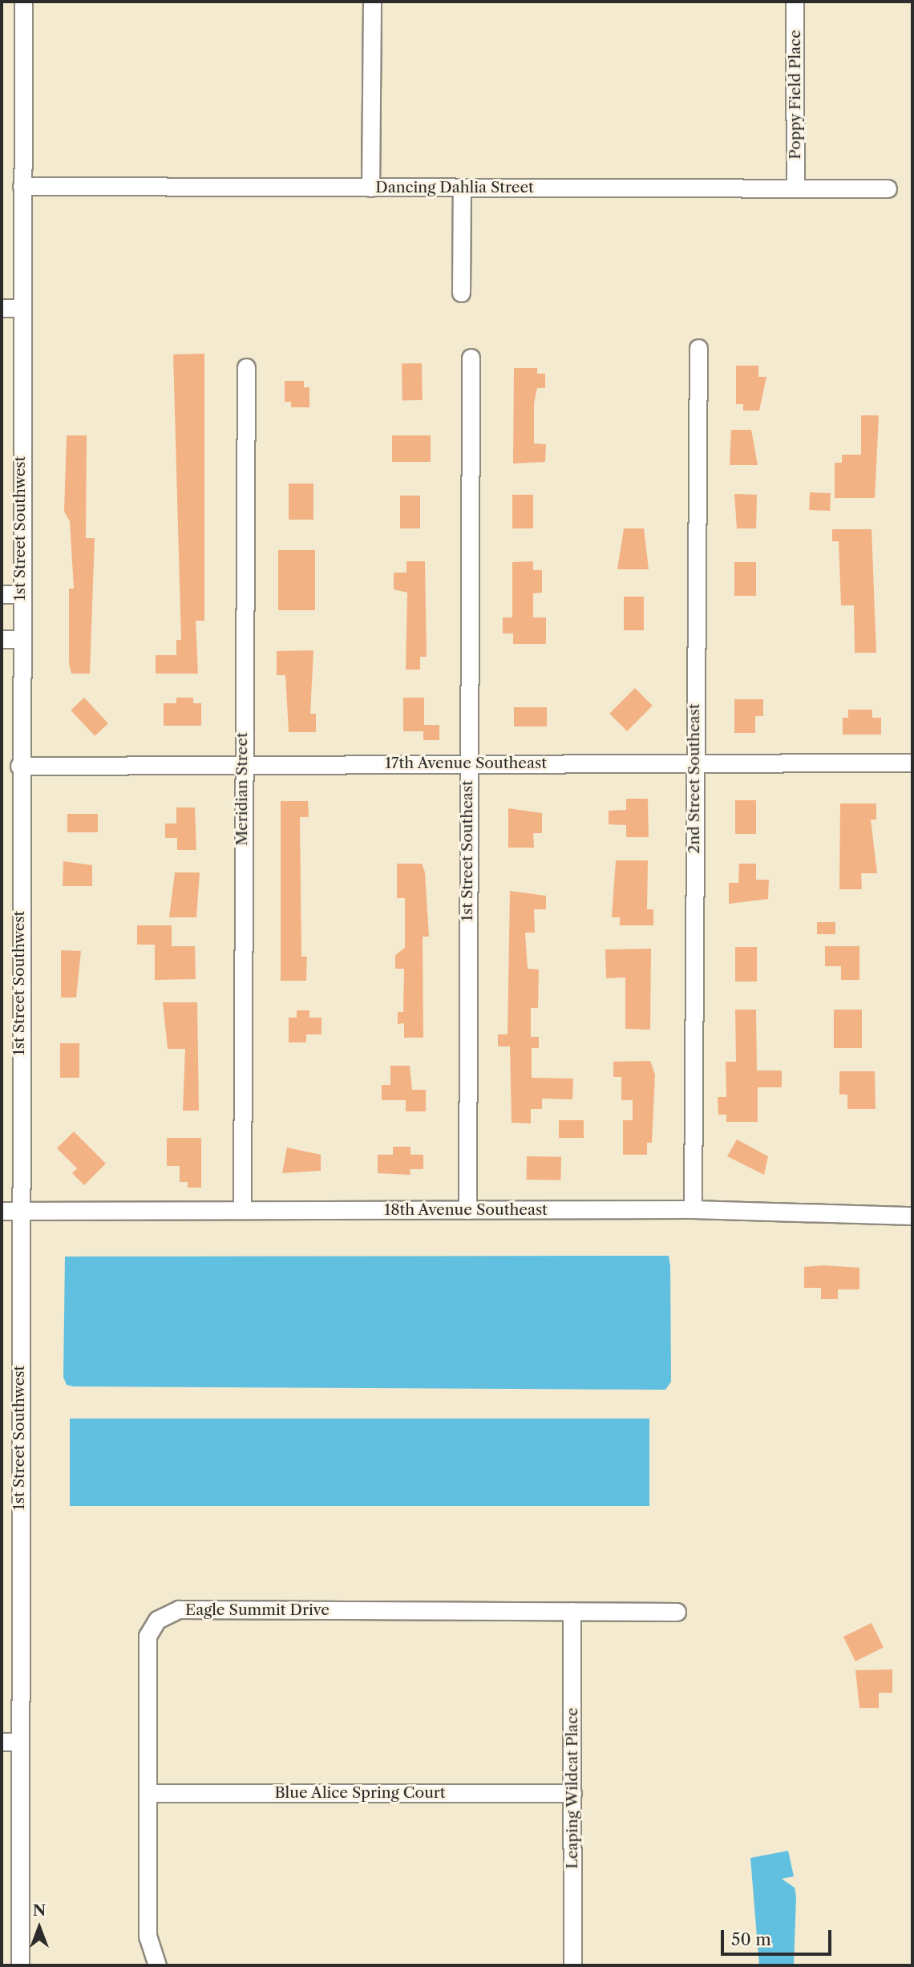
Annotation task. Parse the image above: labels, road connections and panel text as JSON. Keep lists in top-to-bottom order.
{
  "streets": {
    "street": [
      "Poppy Field Place",
      "Dancing Dahlia Street",
      "1st Street Southwest",
      "17th Avenue Southeast",
      "2nd Street Southeast",
      "Meridian Street",
      "1st Street Southeast",
      "18th Avenue Southeast",
      "Eagle Summit Drive",
      "Leaping Wildcat Place",
      "Blue Alice Spring Court"
    ]
  },
  "crossings": [
    ["Poppy Field Place", "Dancing Dahlia Street"],
    ["Dancing Dahlia Street", "1st Street Southwest"],
    ["1st Street Southwest", "17th Avenue Southeast"],
    ["1st Street Southwest", "18th Avenue Southeast"],
    ["17th Avenue Southeast", "2nd Street Southeast"],
    ["17th Avenue Southeast", "Meridian Street"],
    ["17th Avenue Southeast", "1st Street Southeast"],
    ["2nd Street Southeast", "18th Avenue Southeast"],
    ["Meridian Street", "18th Avenue Southeast"],
    ["1st Street Southeast", "18th Avenue Southeast"],
    ["Eagle Summit Drive", "Leaping Wildcat Place"],
    ["Eagle Summit Drive", "Blue Alice Spring Court"],
    ["Leaping Wildcat Place", "Blue Alice Spring Court"]
  ],
  "scale_bar": "50 m",
  "north": "top"
}
